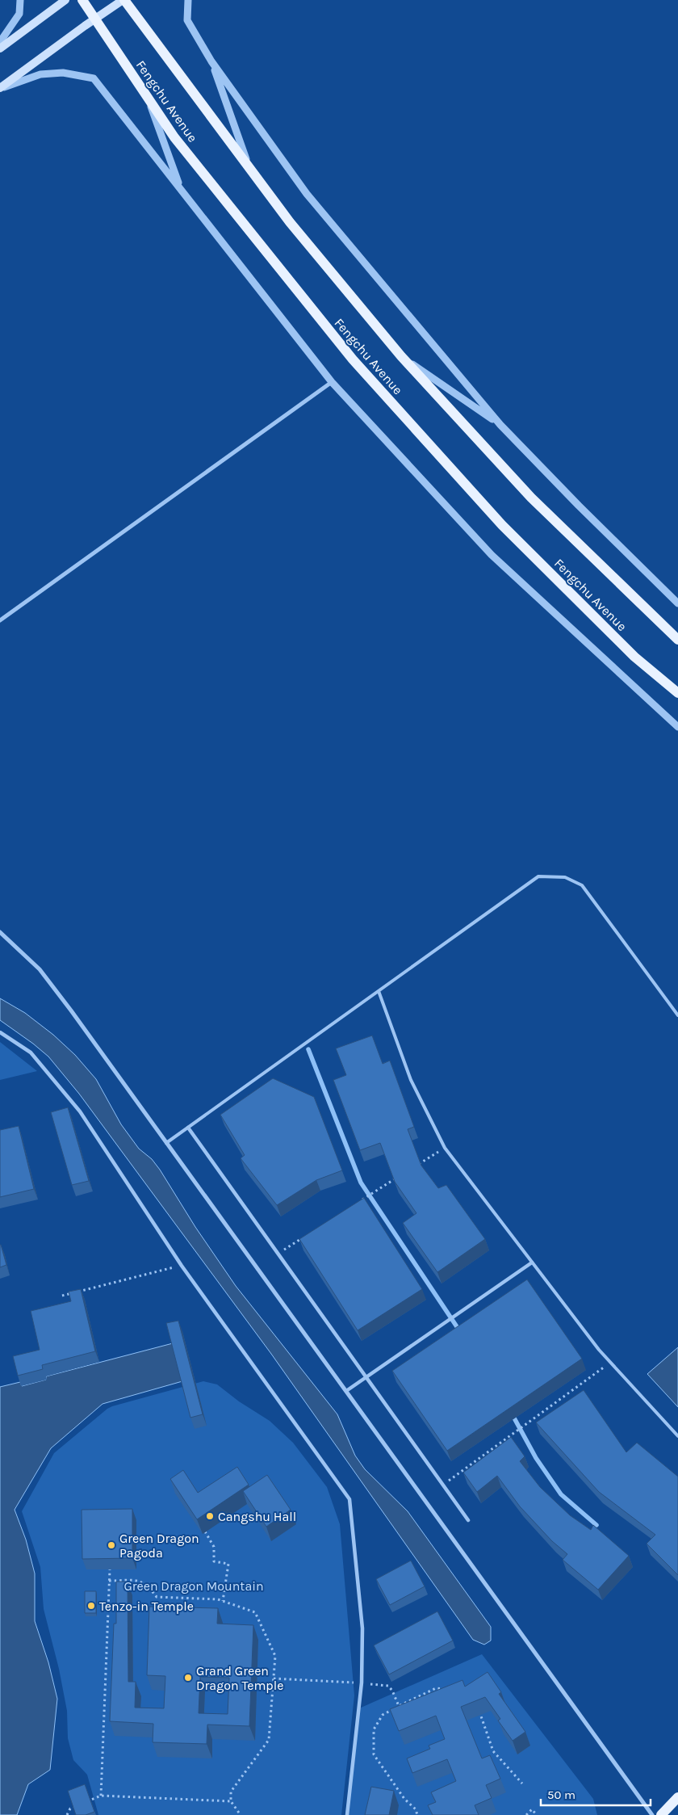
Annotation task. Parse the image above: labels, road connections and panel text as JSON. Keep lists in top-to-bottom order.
{
  "streets": {
    "main road": ["Fengchu Avenue"]
  },
  "parks": ["Green Dragon Mountain"],
  "places": [
    "Cangshu Hall",
    "Green Dragon Pagoda",
    "Tenzo-in Temple",
    "Grand Green Dragon Temple"
  ],
  "scale_bar": "50 m"
}
